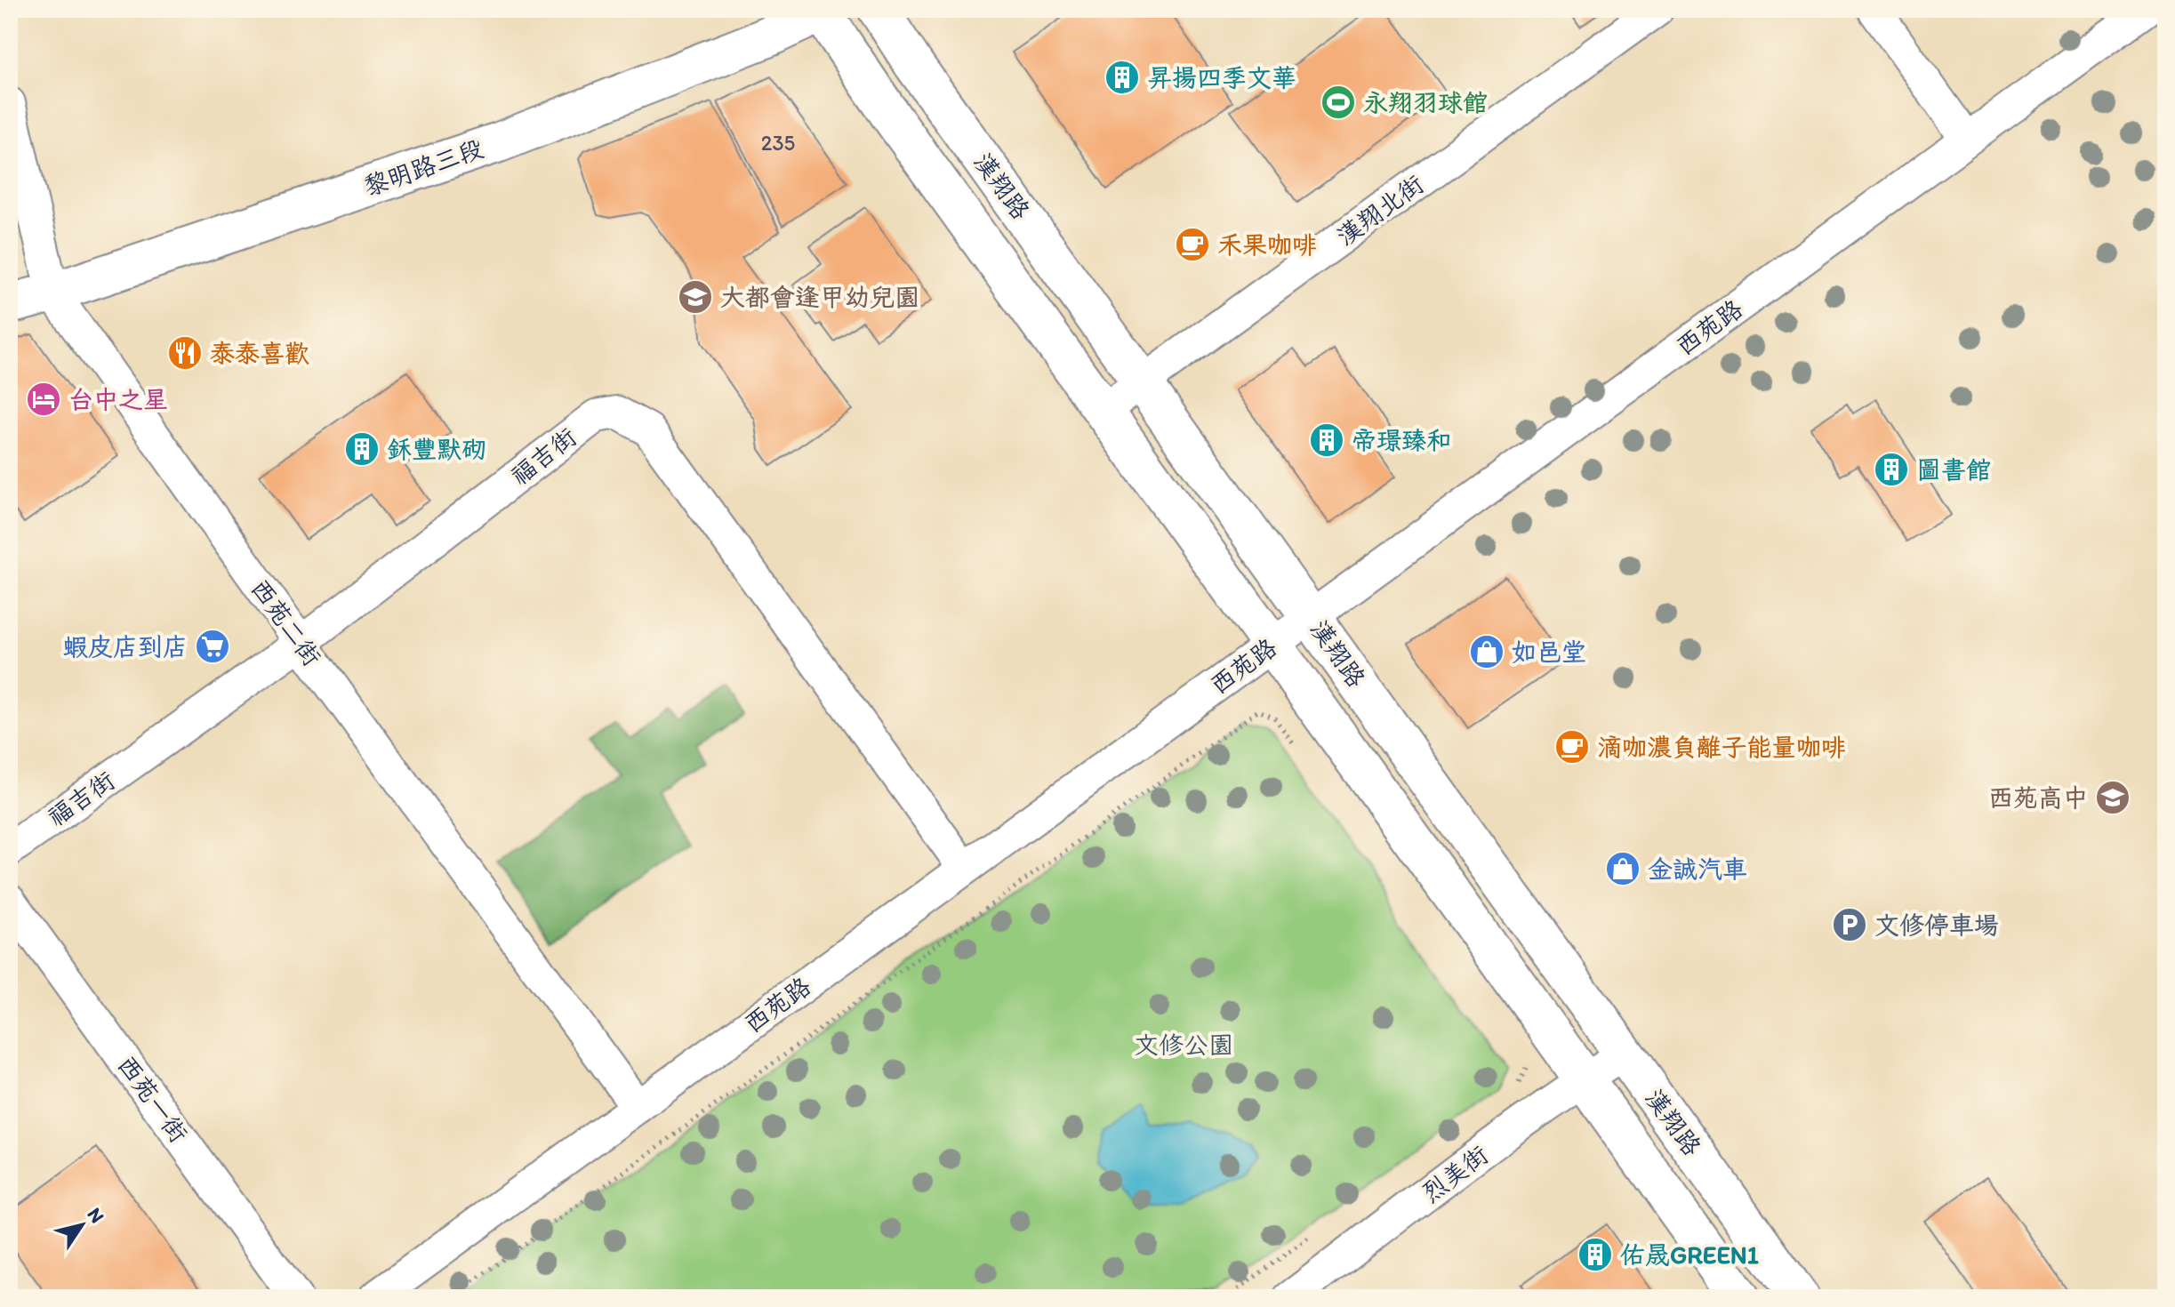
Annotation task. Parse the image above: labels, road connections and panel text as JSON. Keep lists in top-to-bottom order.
{
  "streets": {
    "street": [
      "黎明路三段",
      "漢翔路",
      "漢翔北街",
      "西苑路",
      "福吉街",
      "西苑二街",
      "西苑一街",
      "烈美街"
    ]
  },
  "crossings": [
    ["黎明路三段", "漢翔路"],
    ["黎明路三段", "西苑二街"],
    ["漢翔路", "漢翔北街"],
    ["漢翔路", "西苑路"],
    ["漢翔路", "烈美街"],
    ["西苑路", "福吉街"],
    ["西苑路", "西苑二街"],
    ["福吉街", "西苑二街"]
  ],
  "parks": ["文修公園"],
  "places": {
    "building": [
      "昇揚四季文華",
      "帝璟臻和",
      "鉌豐默砌",
      "圖書館",
      "佑晟GREEN1"
    ],
    "sports": ["永翔羽球館"],
    "cafe": ["禾果咖啡", "滴咖濃負離子能量咖啡"],
    "school or university": ["大都會逢甲幼兒園", "西苑高中"],
    "restaurant": ["泰泰喜歡"],
    "hotel": ["台中之星"],
    "supermarket": ["蝦皮店到店"],
    "shop": ["如邑堂", "金誠汽車"],
    "parking": ["文修停車場"]
  },
  "house_numbers": ["235"],
  "north": "top right"
}
